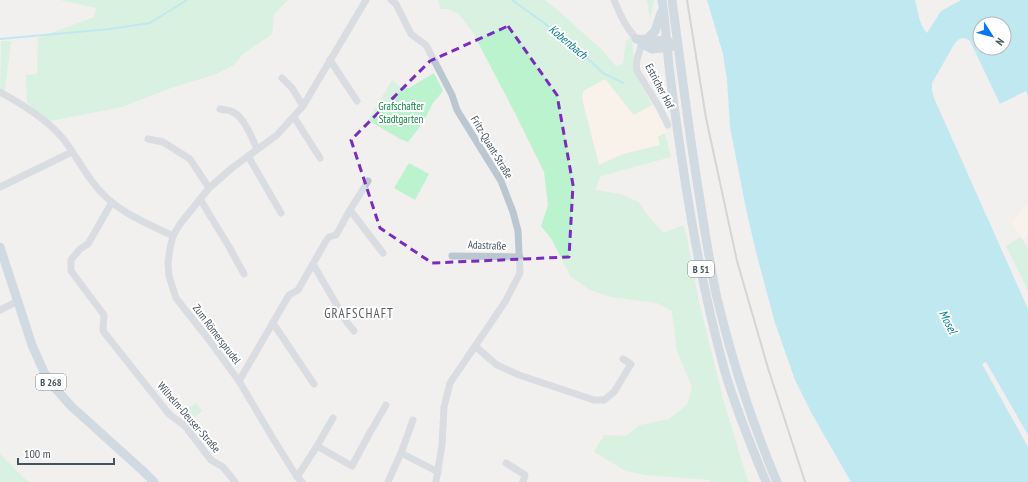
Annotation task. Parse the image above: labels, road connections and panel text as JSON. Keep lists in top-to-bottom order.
{
  "streets": {
    "main road": ["B 51", "B 268"],
    "street": [
      "Estricher Hof",
      "Fritz-Quant-Straße",
      "Adastraße",
      "Zum Römersprudel",
      "Wilhelm-Deuser-Straße"
    ]
  },
  "crossings": [
    ["Fritz-Quant-Straße", "Adastraße"]
  ],
  "districts": ["GRAFSCHAFT"],
  "water": ["Kobenbach", "Mosel"],
  "parks": ["Grafschafter Stadtgarten"],
  "scale_bar": "100 m",
  "north": "bottom right"
}
